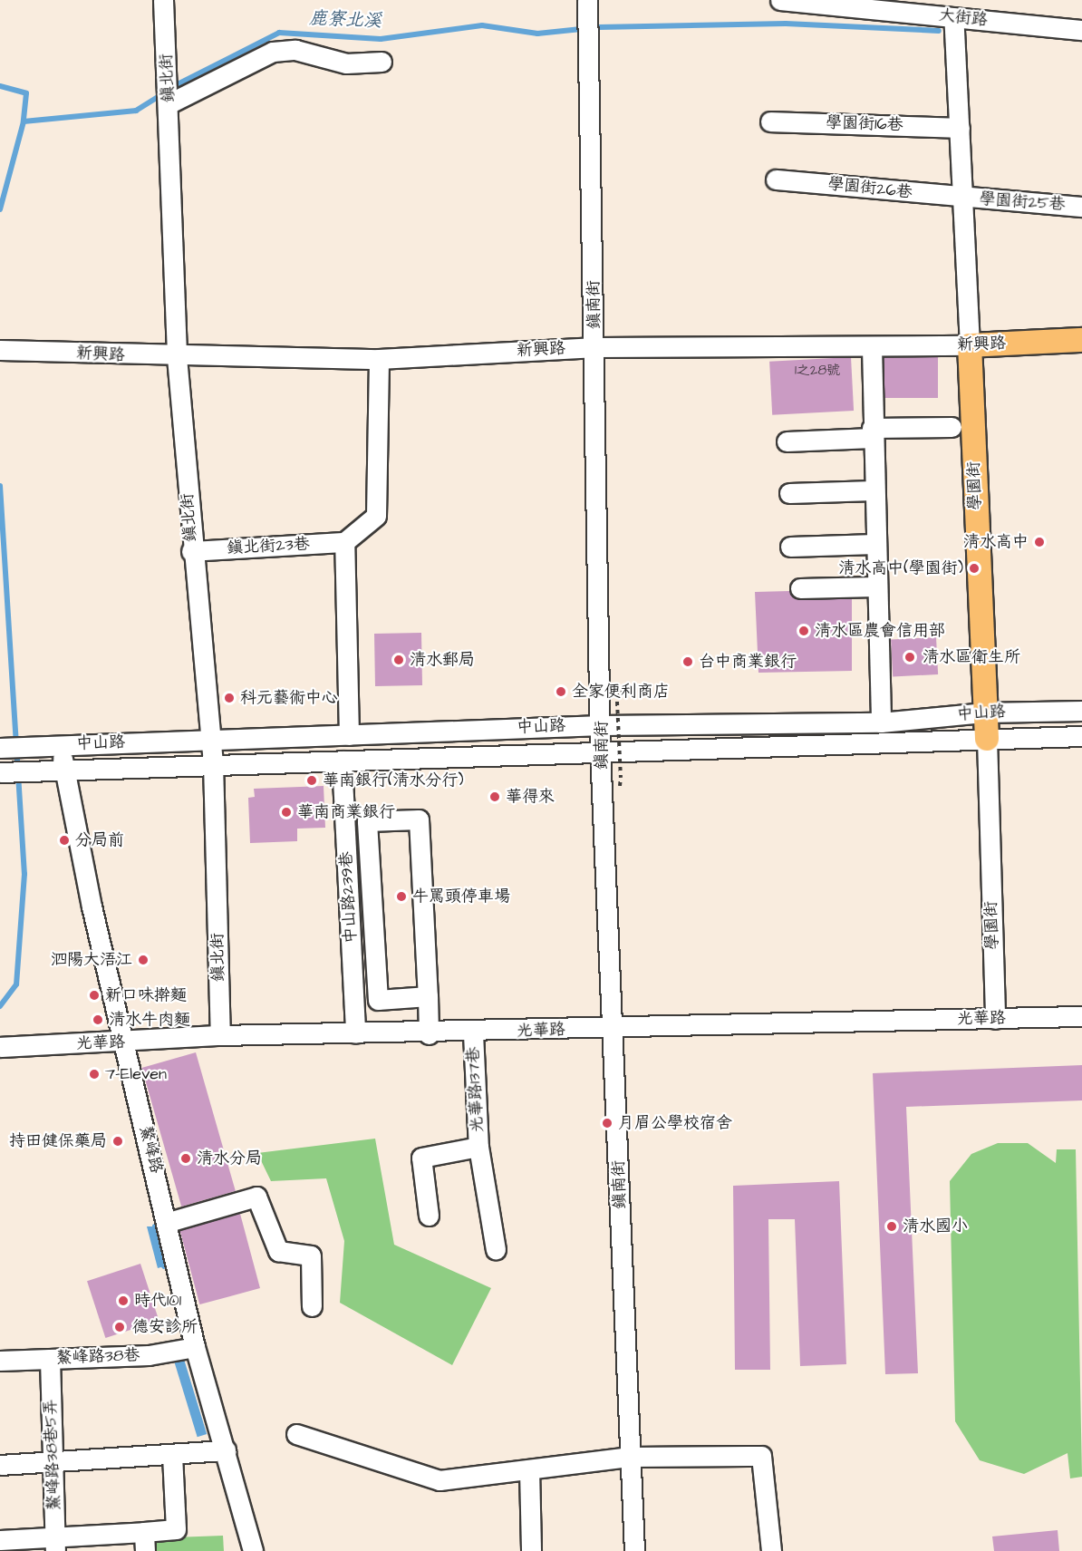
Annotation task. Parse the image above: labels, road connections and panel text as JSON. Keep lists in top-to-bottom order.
{
  "streets": {
    "main road": ["新興路", "學園街"],
    "street": [
      "大街路",
      "鎮北街",
      "學園街16巷",
      "學園街26巷",
      "學園街25巷",
      "鎮南街",
      "鎮北街23巷",
      "中山路",
      "中山路239巷",
      "光華路",
      "光華路137巷",
      "鰲峰路",
      "鰲峰路38巷",
      "鰲峰路38巷5弄"
    ]
  },
  "crossings": [
    ["大街路", "學園街"],
    ["鎮北街", "新興路"],
    ["鎮北街", "鎮北街23巷"],
    ["鎮北街", "中山路"],
    ["鎮北街", "光華路"],
    ["學園街16巷", "學園街"],
    ["學園街26巷", "學園街25巷"],
    ["學園街26巷", "學園街"],
    ["學園街25巷", "學園街"],
    ["鎮南街", "新興路"],
    ["鎮南街", "中山路"],
    ["鎮南街", "光華路"],
    ["新興路", "學園街"],
    ["學園街", "中山路"],
    ["學園街", "光華路"],
    ["中山路", "中山路239巷"],
    ["中山路", "鰲峰路"],
    ["中山路239巷", "光華路"],
    ["光華路", "光華路137巷"],
    ["光華路", "鰲峰路"],
    ["鰲峰路", "鰲峰路38巷"],
    ["鰲峰路38巷", "鰲峰路38巷5弄"]
  ],
  "water": ["鹿寮北溪"],
  "places": [
    "清水高中",
    "清水高中(學園街)",
    "清水區農會信用部",
    "清水區衛生所",
    "清水郵局",
    "台中商業銀行",
    "全家便利商店",
    "科元藝術中心",
    "華南銀行(清水分行)",
    "華得來",
    "華南商業銀行",
    "分局前",
    "牛罵頭停車場",
    "泗陽大浯江",
    "新口味擀麵",
    "清水牛肉麵",
    "7-Eleven",
    "月眉公學校宿舍",
    "持田健保藥局",
    "清水分局",
    "清水國小",
    "時代101",
    "德安診所"
  ],
  "house_numbers": ["1之28號"]
}
